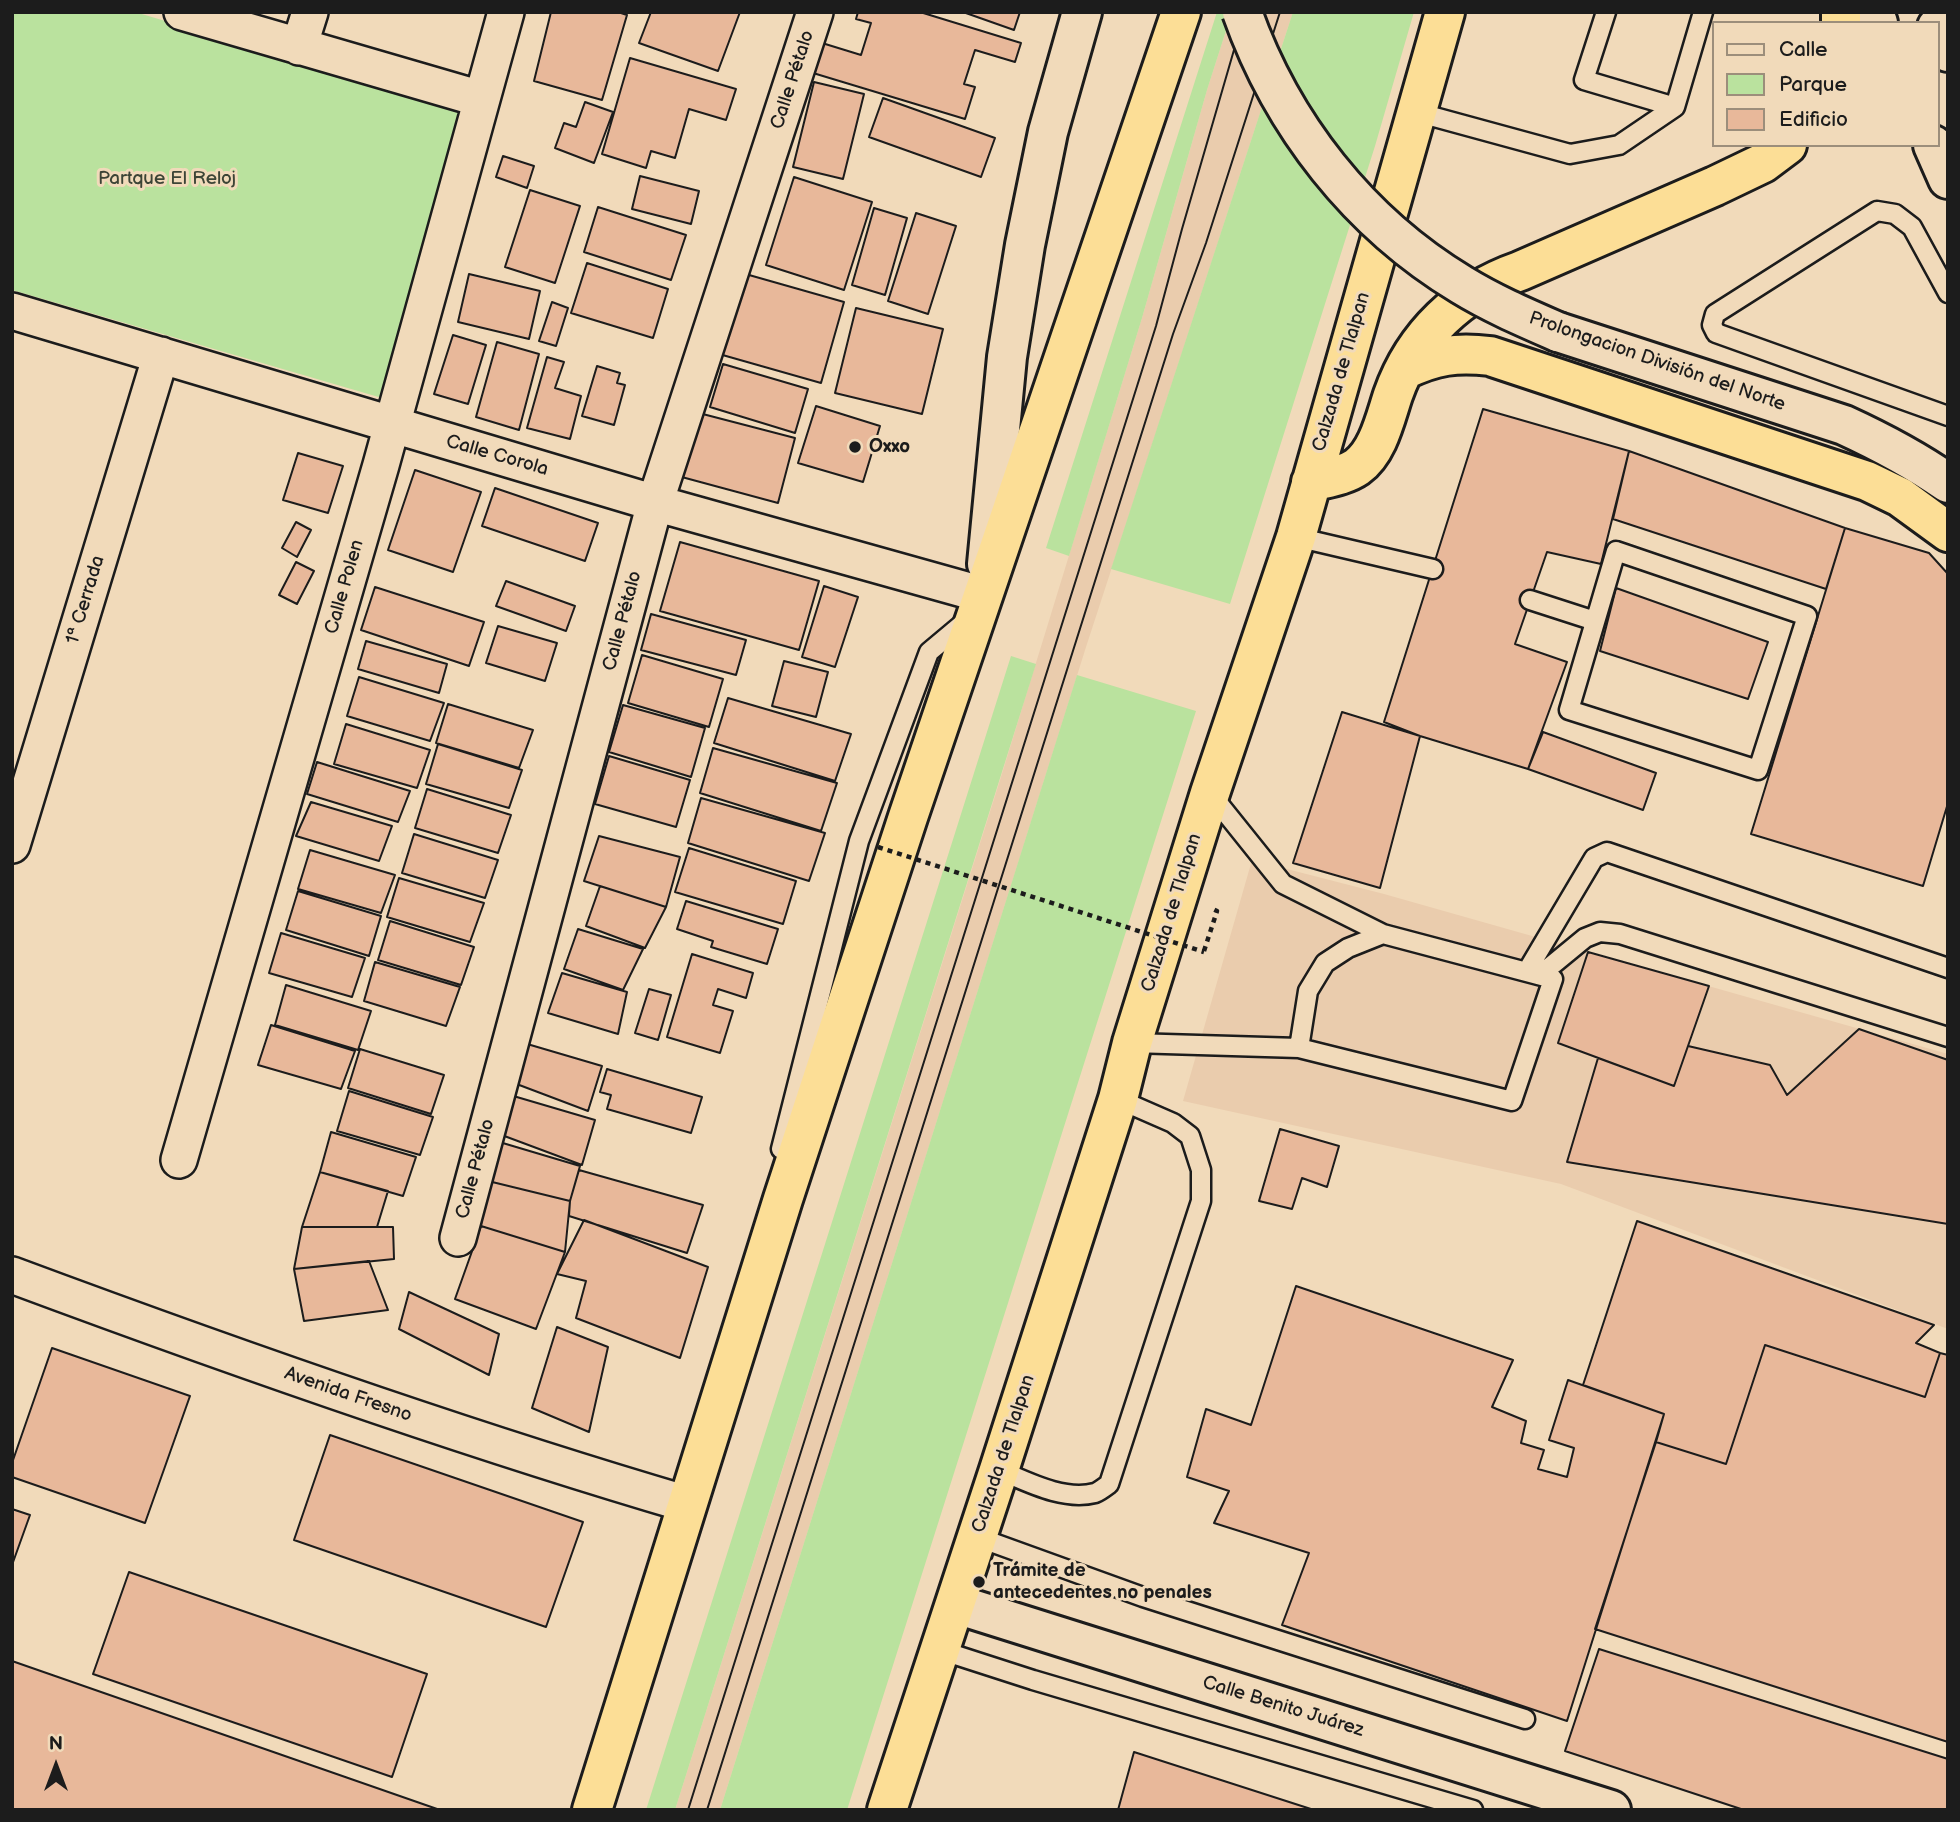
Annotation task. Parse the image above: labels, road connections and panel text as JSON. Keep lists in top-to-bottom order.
{
  "streets": {
    "highway": ["Calzada de Tlalpan"],
    "street": [
      "Calle Pétalo",
      "Prolongacion División del Norte",
      "Calle Corola",
      "Calle Polen",
      "1ª Cerrada",
      "Avenida Fresno",
      "Calle Benito Juárez"
    ]
  },
  "crossings": [
    ["Calle Pétalo", "Calle Corola"],
    ["Calzada de Tlalpan", "Calle Benito Juárez"],
    ["Calle Corola", "Calle Polen"],
    ["Calle Corola", "1ª Cerrada"]
  ],
  "parks": ["Partque El Reloj"],
  "places": ["Oxxo", "Trámite de antecedentes no penales"],
  "legend": ["Calle", "Parque", "Edificio"],
  "north": "top"
}
